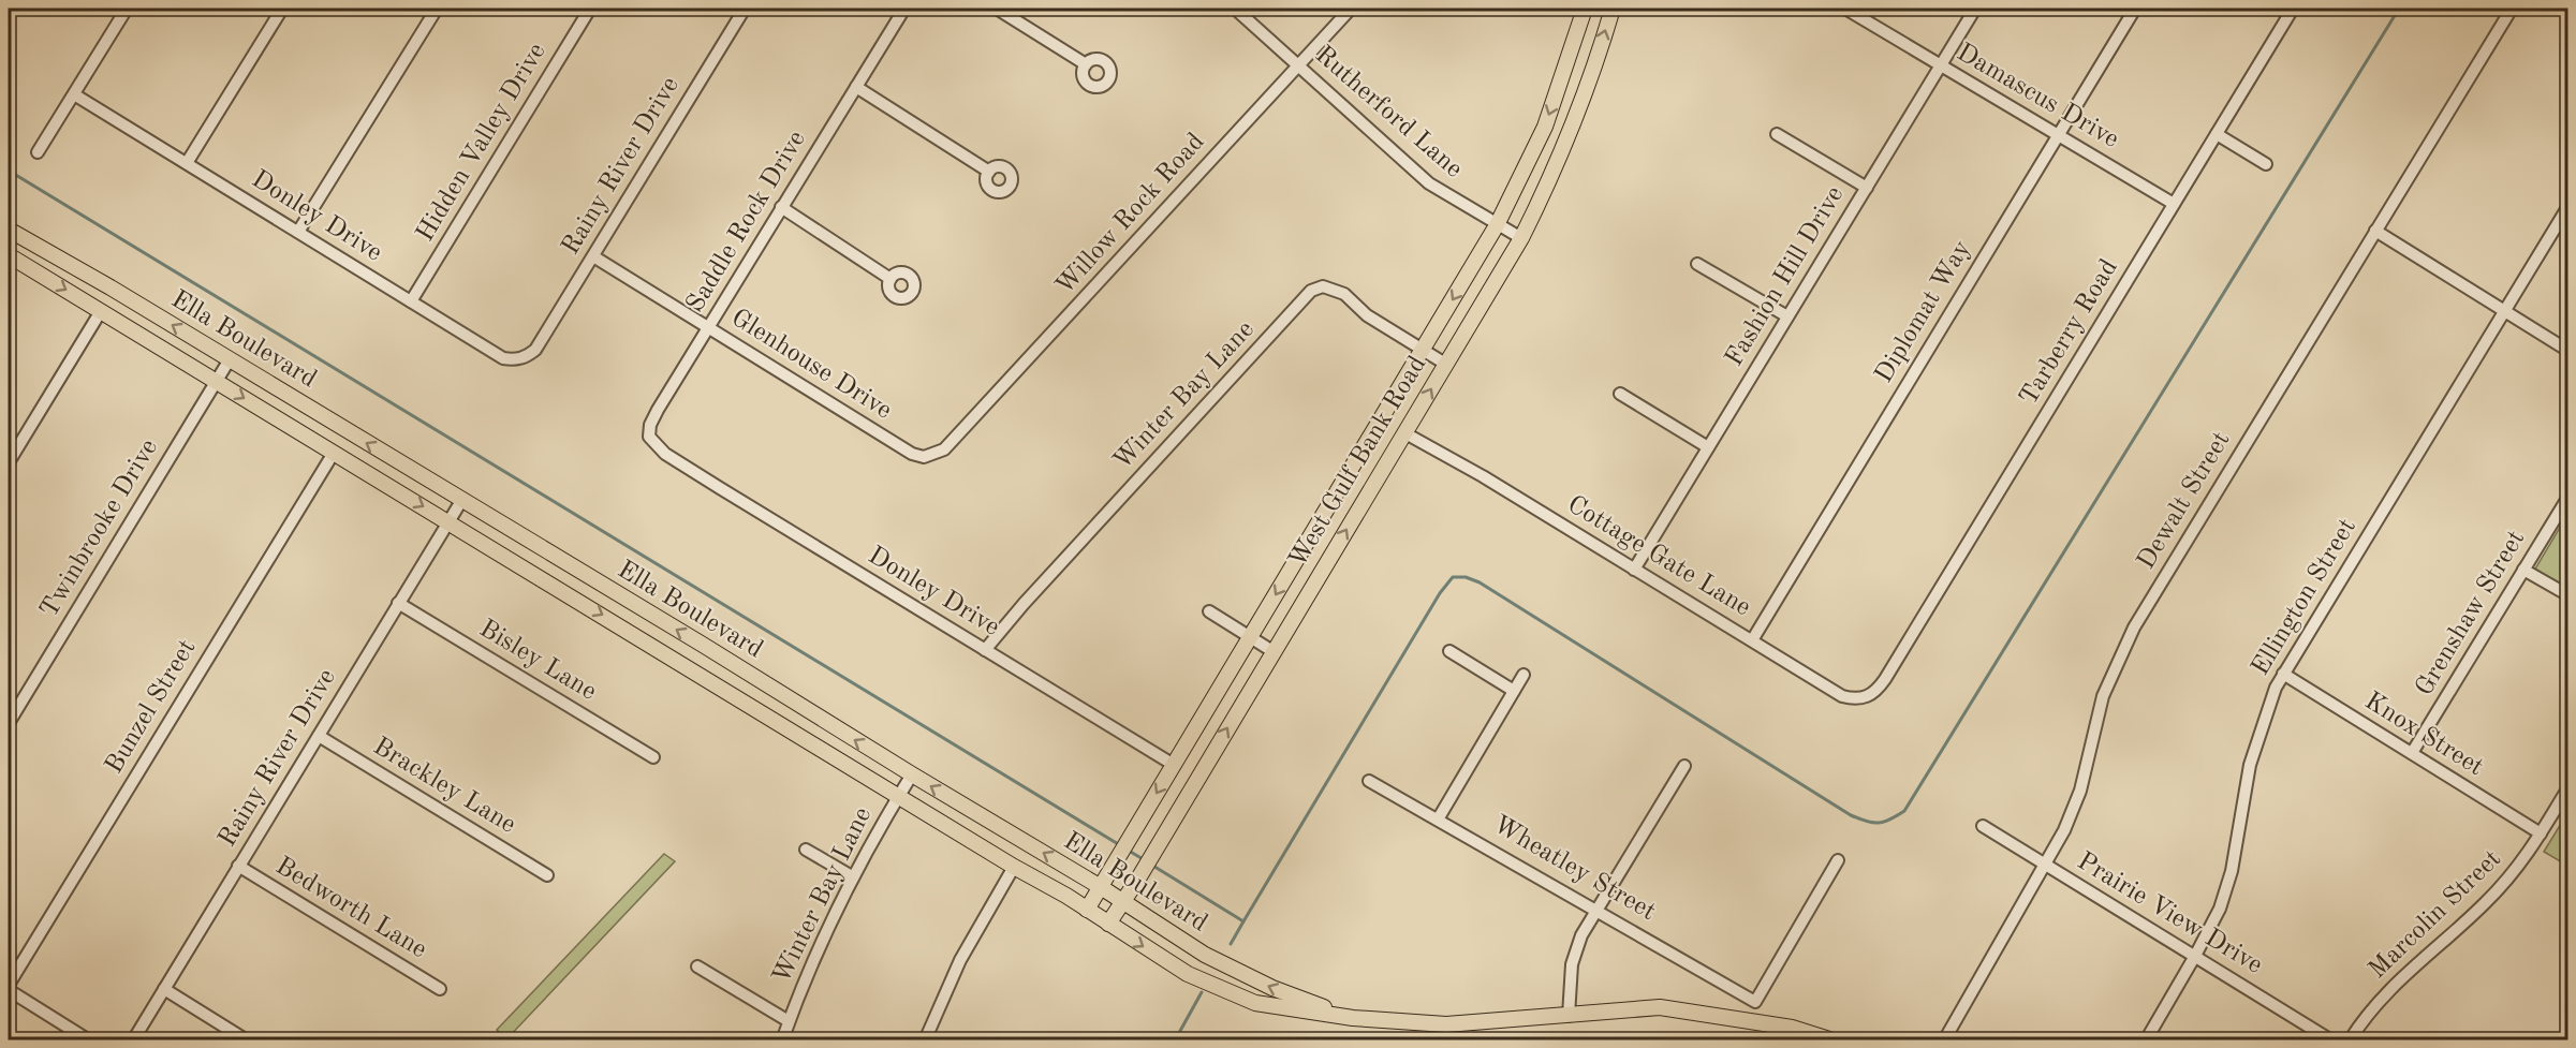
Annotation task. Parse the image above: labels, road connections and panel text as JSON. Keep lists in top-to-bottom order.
{
  "streets": {
    "main road": ["Ella Boulevard", "West Gulf Bank Road"],
    "street": [
      "Damascus Drive",
      "Rutherford Lane",
      "Hidden Valley Drive",
      "Rainy River Drive",
      "Willow Rock Road",
      "Donley Drive",
      "Saddle Rock Drive",
      "Fashion Hill Drive",
      "Diplomat Way",
      "Tarberry Road",
      "Glenhouse Drive",
      "Winter Bay Lane",
      "Dewalt Street",
      "Twinbrooke Drive",
      "Cottage Gate Lane",
      "Ellington Street",
      "Grenshaw Street",
      "Bisley Lane",
      "Bunzel Street",
      "Knox Street",
      "Brackley Lane",
      "Wheatley Street",
      "Bedworth Lane",
      "Prairie View Drive",
      "Marcolin Street"
    ]
  },
  "crossings": [
    ["Damascus Drive", "Fashion Hill Drive"],
    ["Damascus Drive", "Diplomat Way"],
    ["Damascus Drive", "Tarberry Road"],
    ["Rutherford Lane", "Willow Rock Road"],
    ["Rutherford Lane", "West Gulf Bank Road"],
    ["Hidden Valley Drive", "Donley Drive"],
    ["Rainy River Drive", "Donley Drive"],
    ["Rainy River Drive", "Ella Boulevard"],
    ["Rainy River Drive", "Glenhouse Drive"],
    ["Rainy River Drive", "Bisley Lane"],
    ["Rainy River Drive", "Brackley Lane"],
    ["Rainy River Drive", "Bedworth Lane"],
    ["Willow Rock Road", "Glenhouse Drive"],
    ["Donley Drive", "Saddle Rock Drive"],
    ["Donley Drive", "Winter Bay Lane"],
    ["Donley Drive", "West Gulf Bank Road"],
    ["Saddle Rock Drive", "Glenhouse Drive"],
    ["Fashion Hill Drive", "Cottage Gate Lane"],
    ["Diplomat Way", "Cottage Gate Lane"],
    ["Tarberry Road", "Cottage Gate Lane"],
    ["Ella Boulevard", "Winter Bay Lane"],
    ["Ella Boulevard", "West Gulf Bank Road"],
    ["Ella Boulevard", "Twinbrooke Drive"],
    ["Ella Boulevard", "Bunzel Street"],
    ["Winter Bay Lane", "West Gulf Bank Road"],
    ["West Gulf Bank Road", "Cottage Gate Lane"],
    ["Dewalt Street", "Prairie View Drive"],
    ["Ellington Street", "Knox Street"],
    ["Ellington Street", "Prairie View Drive"],
    ["Grenshaw Street", "Knox Street"],
    ["Knox Street", "Marcolin Street"]
  ]
}
